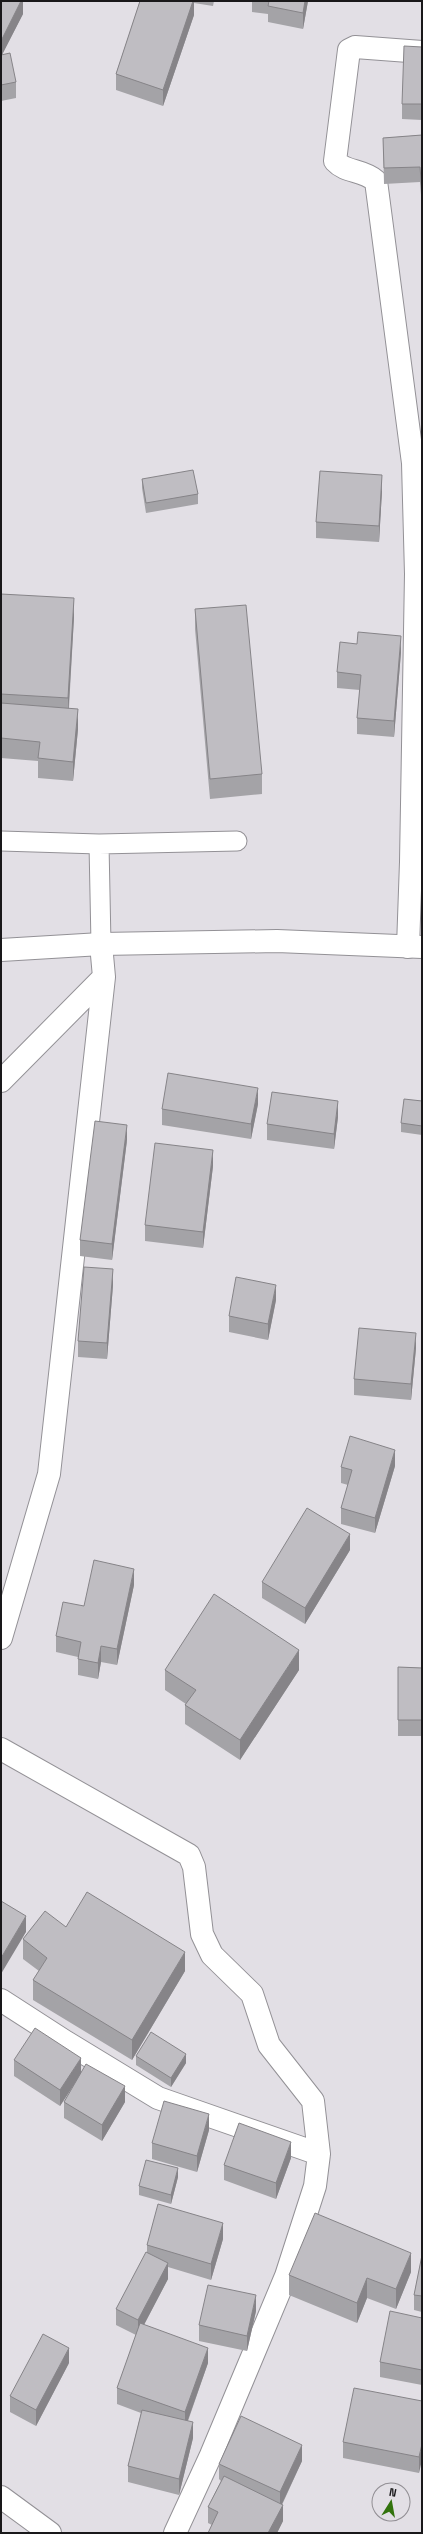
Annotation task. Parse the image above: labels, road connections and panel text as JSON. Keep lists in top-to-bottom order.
{
  "north": "top"
}
